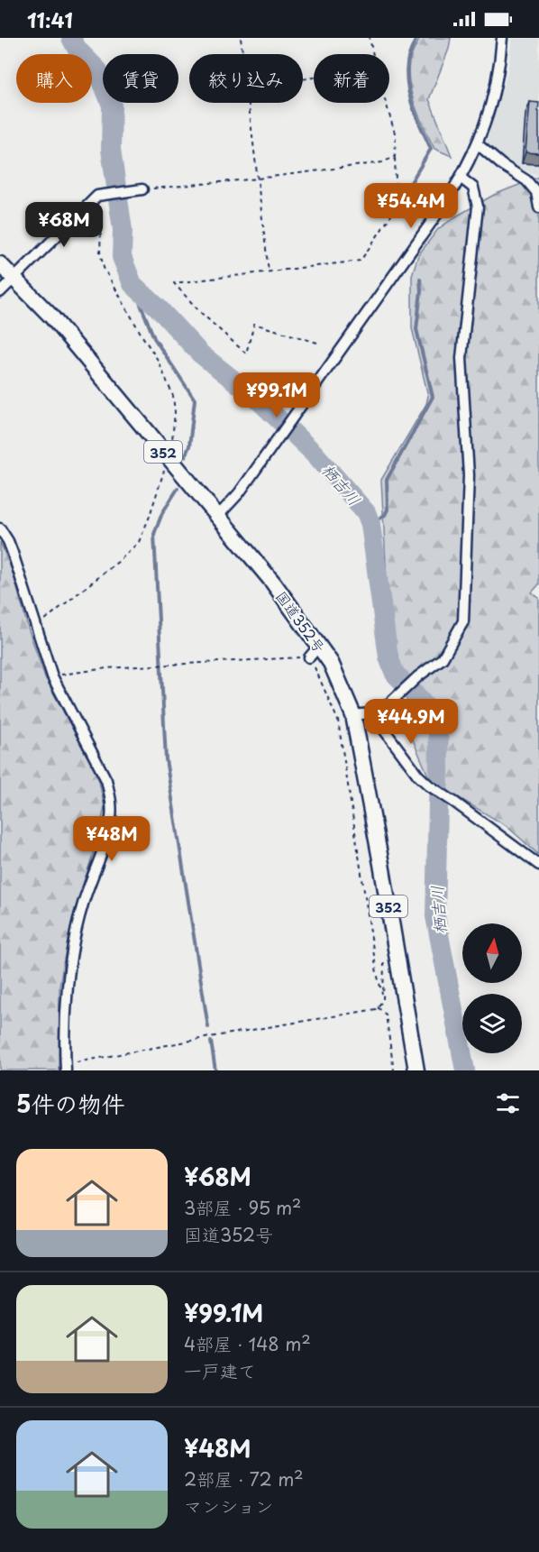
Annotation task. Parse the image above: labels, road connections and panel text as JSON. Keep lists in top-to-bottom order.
{
  "streets": {
    "highway": ["352", "国道352号"]
  },
  "water": ["栖吉川"],
  "north": "top",
  "page": {
    "status": "11:41",
    "chip": [
      "購入",
      "賃貸",
      "絞り込み",
      "新着"
    ],
    "price": [
      "¥54.4M",
      "¥68M",
      "¥99.1M",
      "¥44.9M",
      "¥48M"
    ],
    "heading": "5件の物件",
    "list": [
      {
        "name": "¥68M",
        "note": "3部屋 · 95 m² · 国道352号"
      },
      {
        "name": "¥99.1M",
        "note": "4部屋 · 148 m² · 一戸建て"
      },
      {
        "name": "¥48M",
        "note": "2部屋 · 72 m² · マンション"
      }
    ]
  }
}
